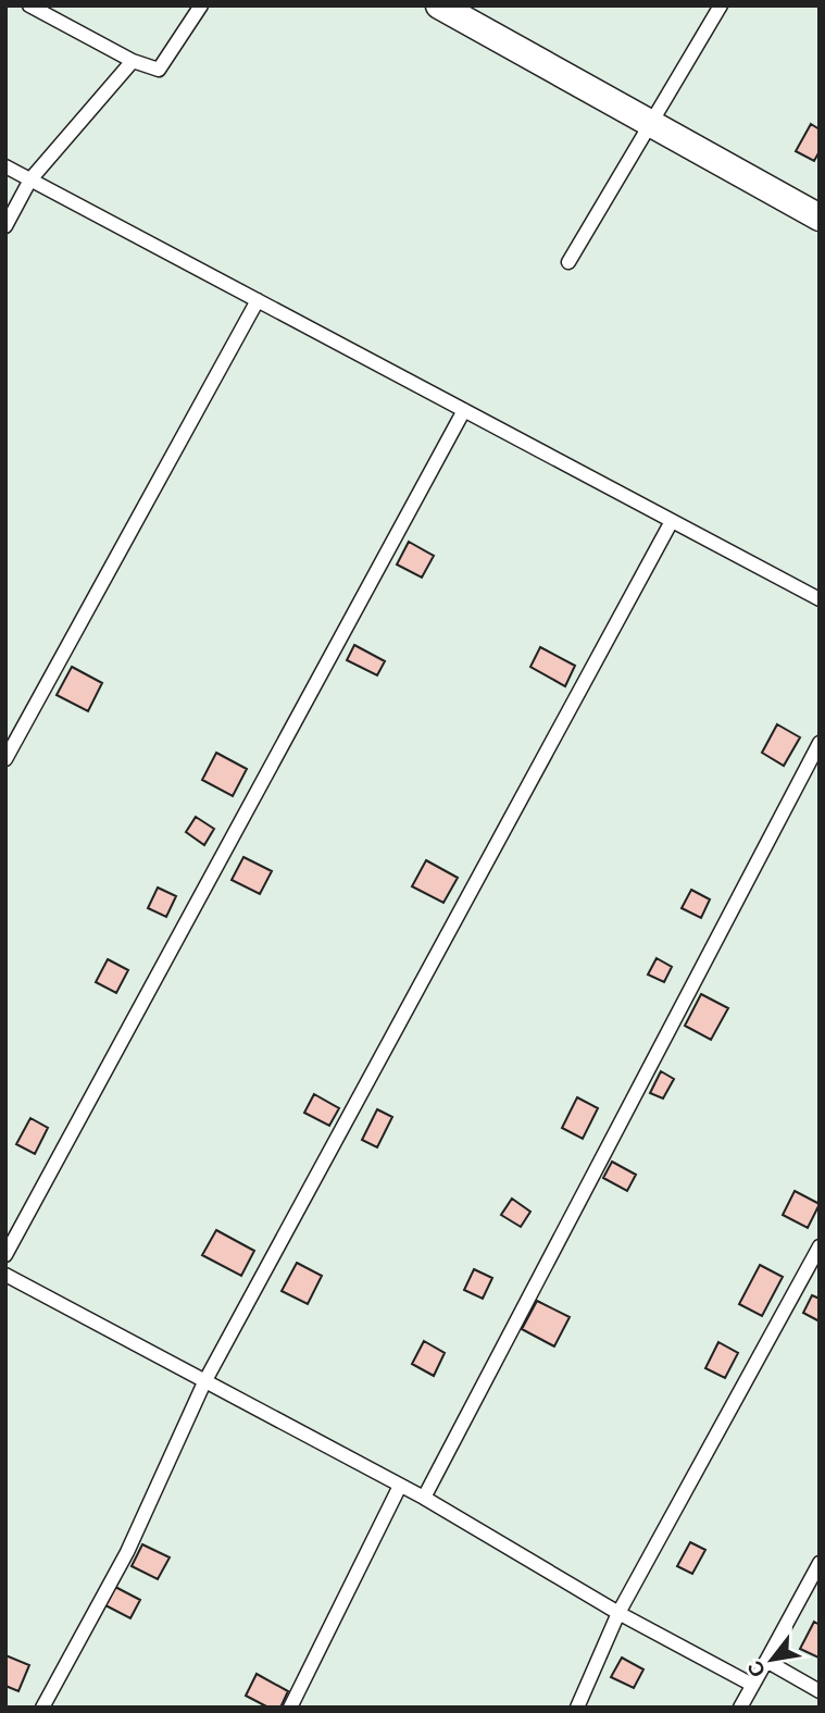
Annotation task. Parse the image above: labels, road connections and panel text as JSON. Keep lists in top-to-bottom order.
{
  "north": "bottom left"
}
